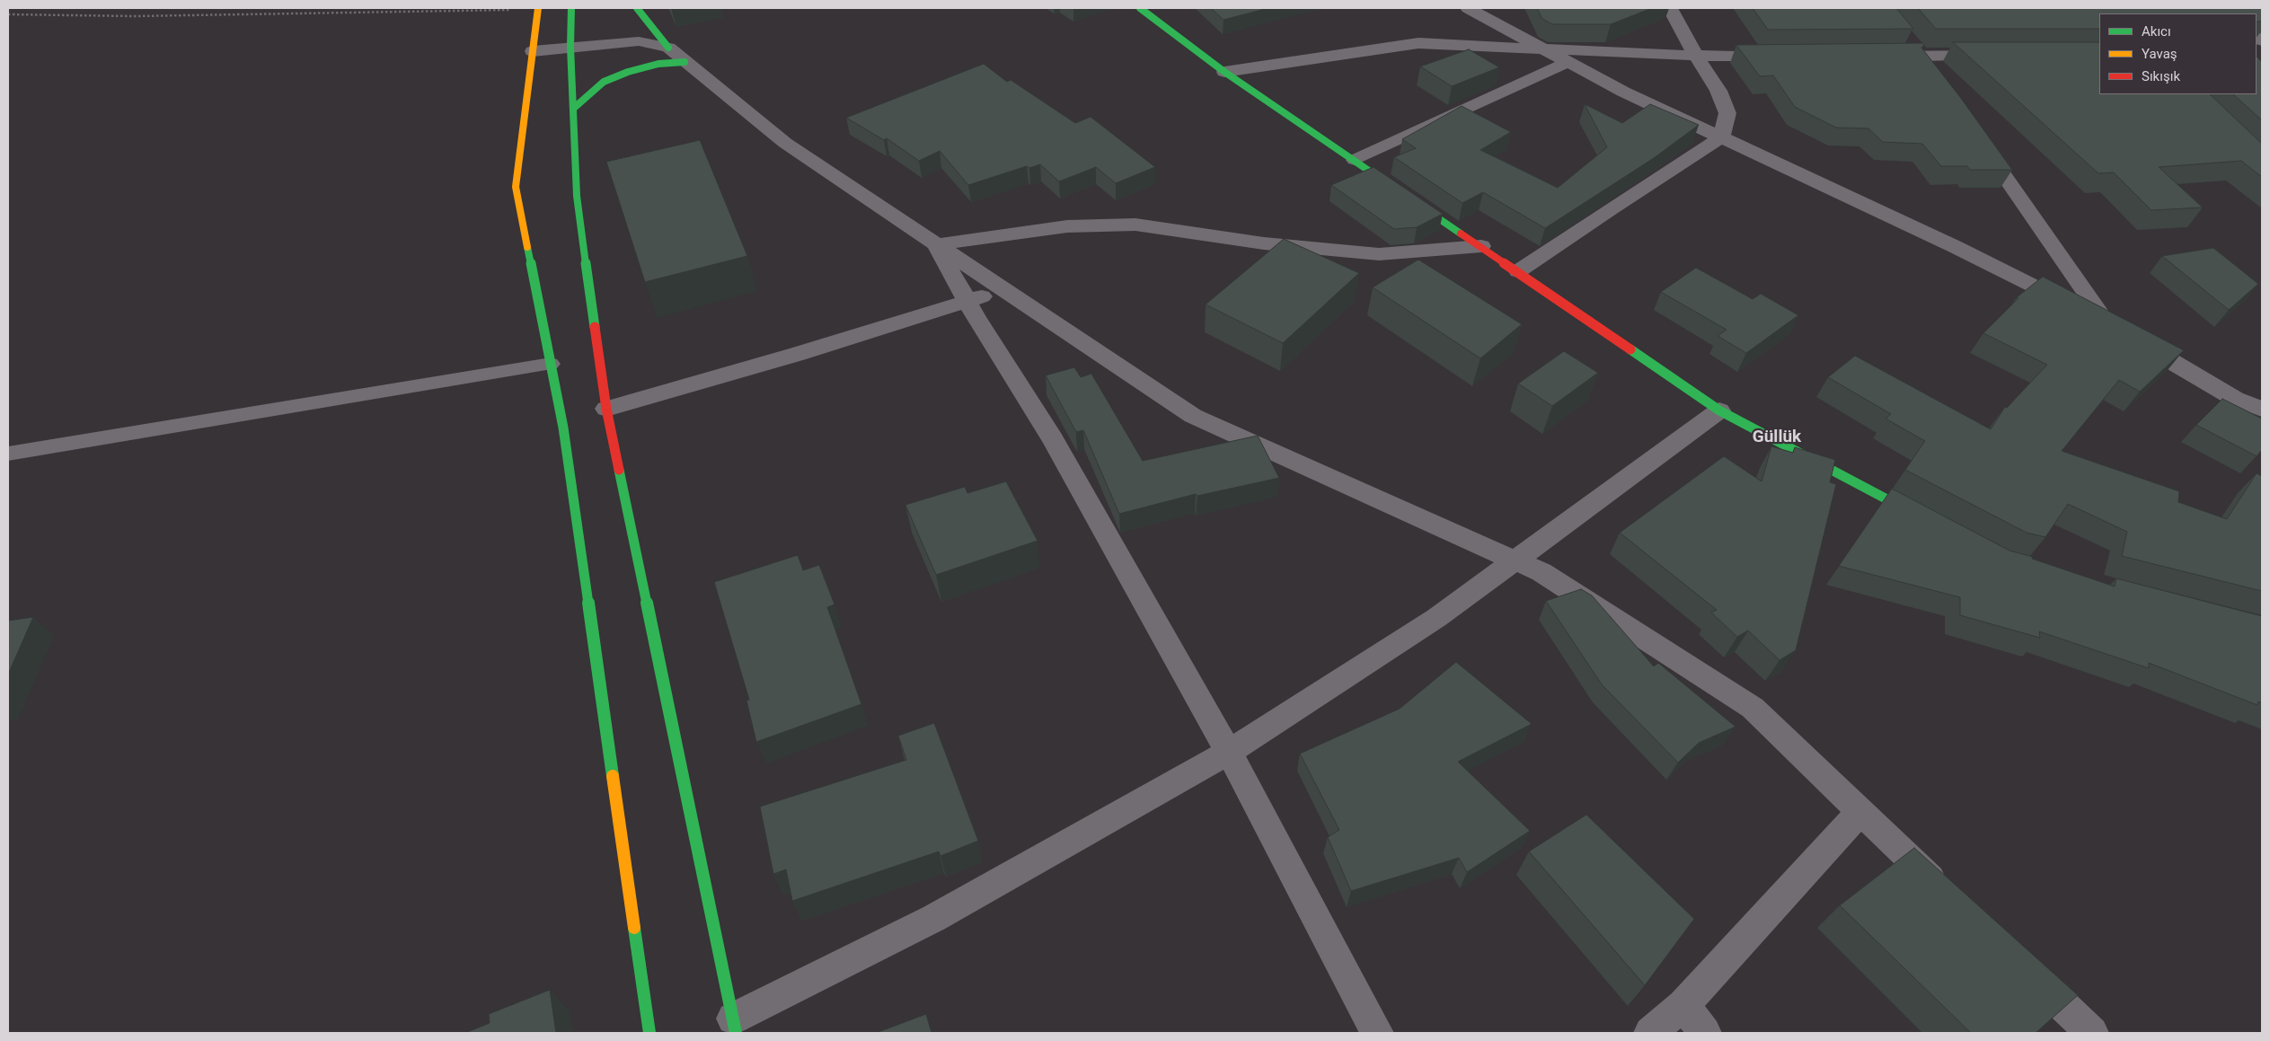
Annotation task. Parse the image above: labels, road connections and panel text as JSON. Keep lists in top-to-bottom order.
{
  "districts": ["Güllük"],
  "legend": ["Akıcı", "Yavaş", "Sıkışık"]
}
